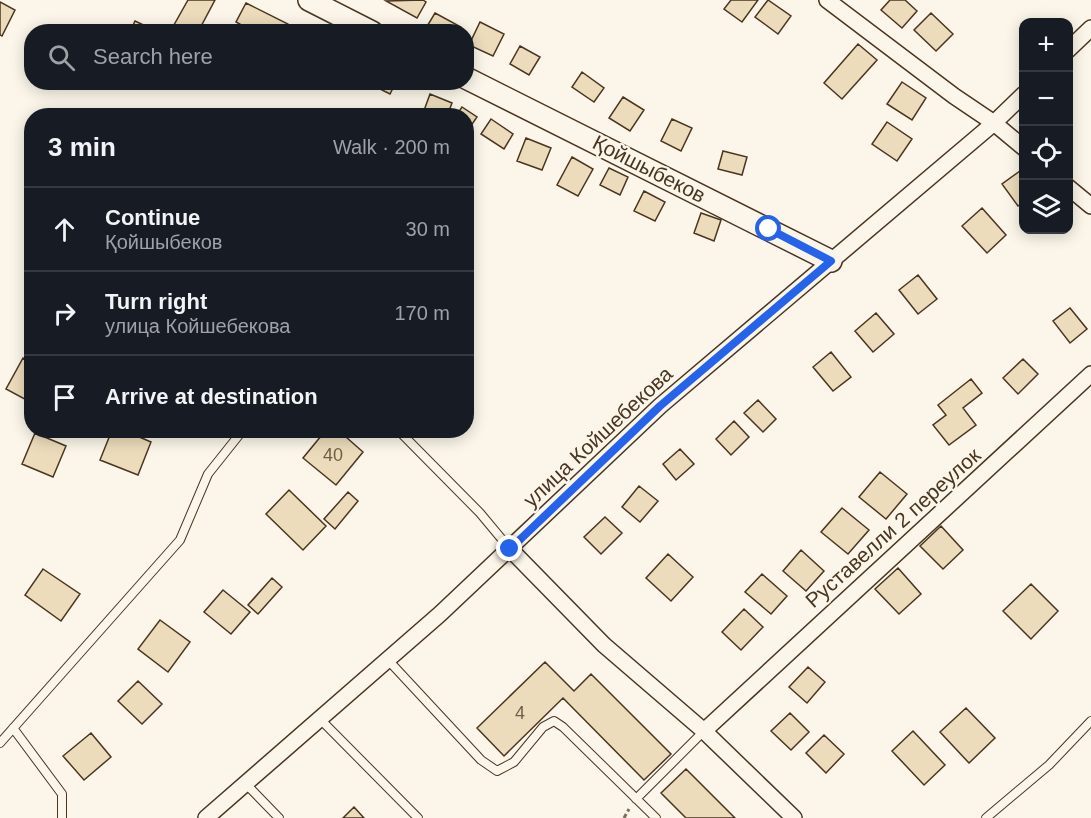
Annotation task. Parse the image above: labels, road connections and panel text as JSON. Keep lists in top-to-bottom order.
{
  "streets": {
    "street": ["Қойшыбеков", "улица Койшебекова", "Руставелли 2 переулок"]
  },
  "crossings": [
    ["Қойшыбеков", "улица Койшебекова"]
  ],
  "house_numbers": ["40", "4"],
  "page": {
    "map_buttons": ["+", "−"],
    "search": "Search here",
    "heading": ["3 min", "Walk · 200 m"],
    "list": [
      ["Continue", "Қойшыбеков", "30 m"],
      ["Turn right", "улица Койшебекова", "170 m"],
      "Arrive at destination"
    ]
  }
}
